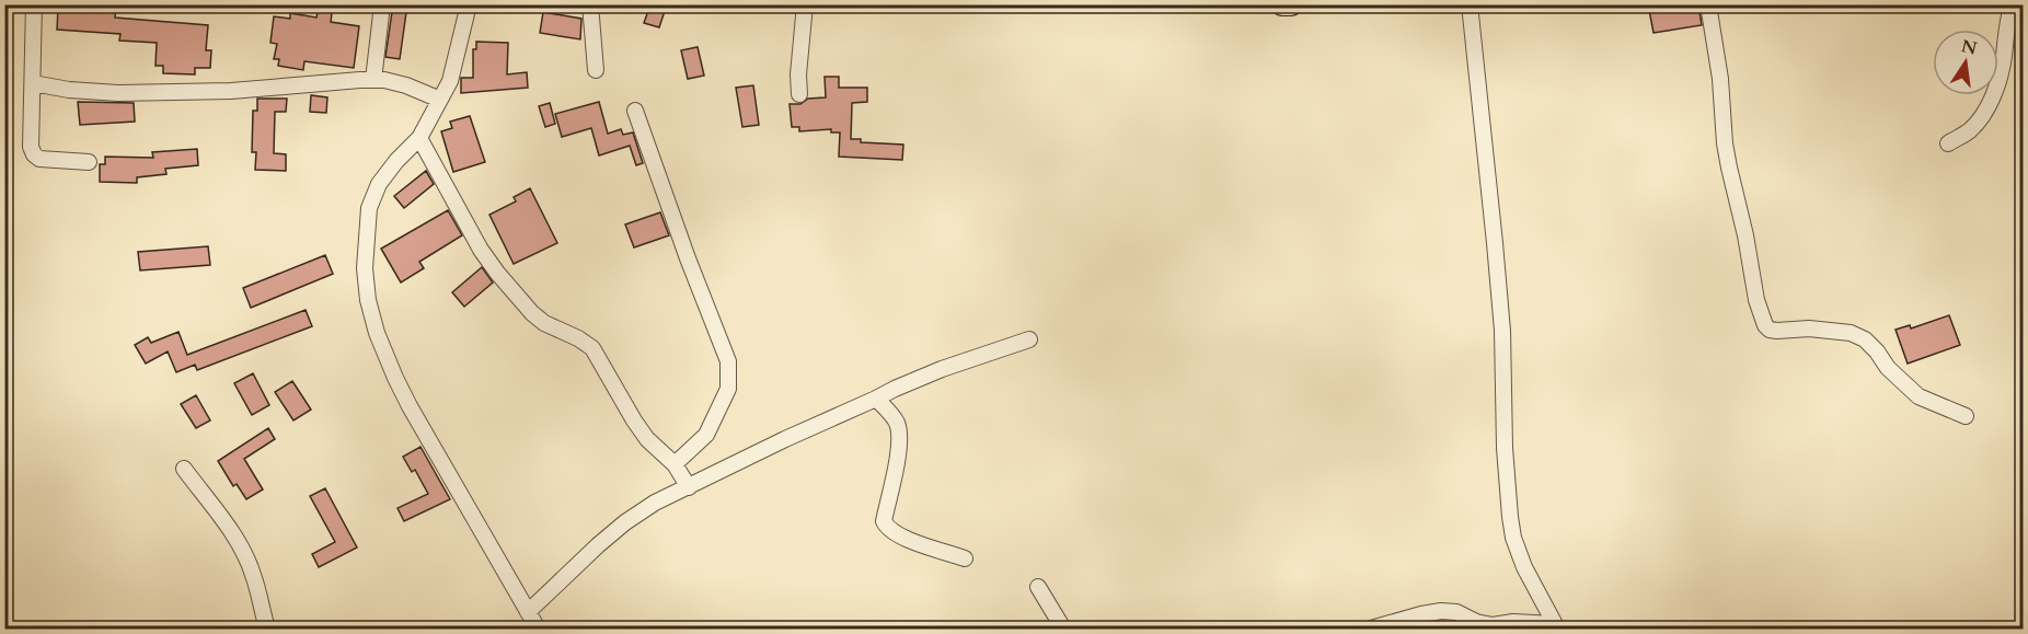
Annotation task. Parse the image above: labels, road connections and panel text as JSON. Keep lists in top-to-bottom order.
{
  "north": "top"
}
